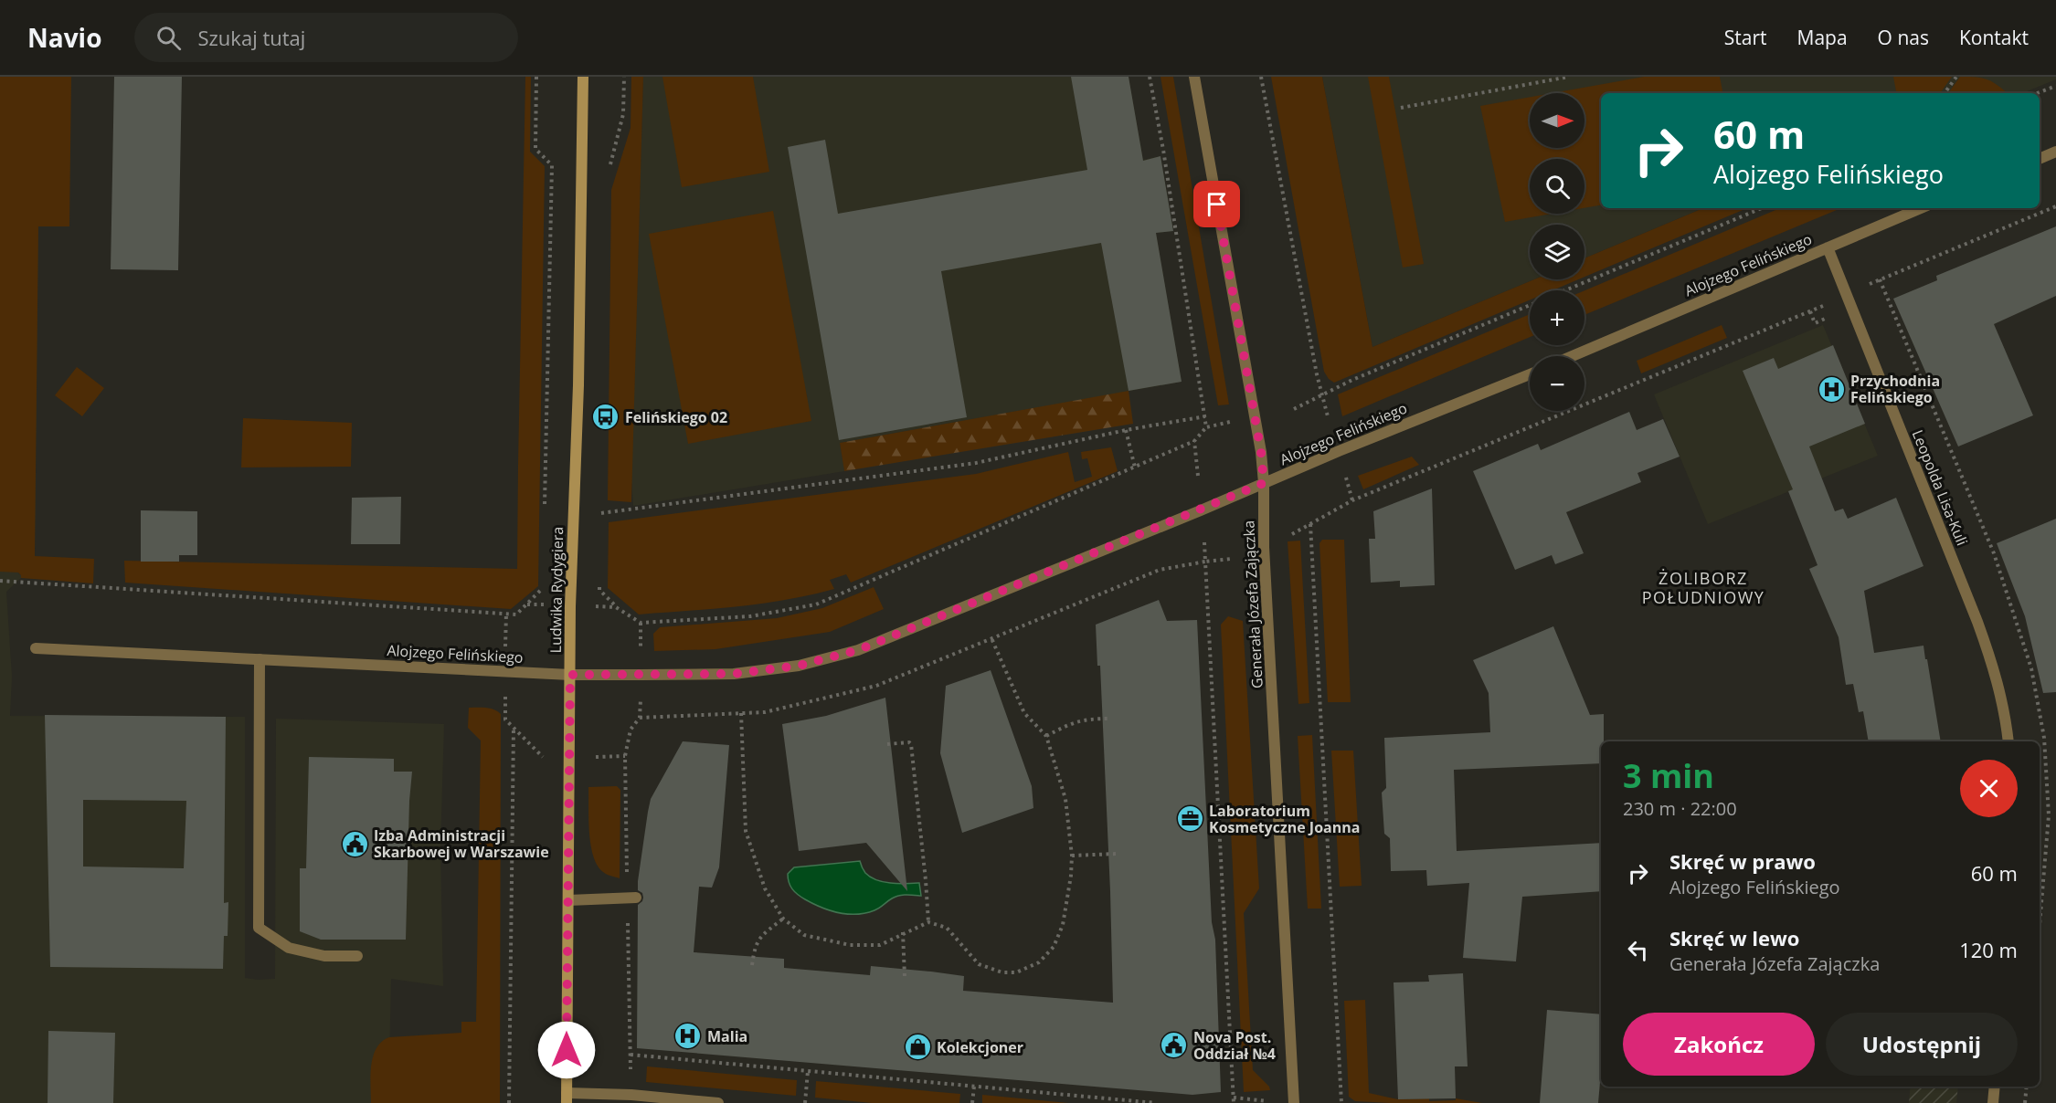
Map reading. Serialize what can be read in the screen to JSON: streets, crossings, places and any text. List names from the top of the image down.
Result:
{
  "streets": {
    "street": [
      "Alojzego Felińskiego",
      "Leopolda Lisa-Kuli",
      "Ludwika Rydygiera",
      "Generała Józefa Zajączka"
    ]
  },
  "crossings": [
    ["Alojzego Felińskiego", "Leopolda Lisa-Kuli"],
    ["Alojzego Felińskiego", "Ludwika Rydygiera"],
    ["Alojzego Felińskiego", "Generała Józefa Zajączka"]
  ],
  "districts": ["ŻOLIBORZ POŁUDNIOWY"],
  "places": {
    "hospital": ["Przychodnia Felińskiego", "Malia"],
    "bus stop": ["Felińskiego 02"],
    "office": ["Laboratorium Kosmetyczne Joanna"],
    "public building": ["Izba Administracji Skarbowej w Warszawie", "Nova Post. Oddział №4"],
    "shop": ["Kolekcjoner"]
  },
  "north": "right",
  "page": {
    "header": "Navio",
    "search": "Szukaj tutaj",
    "nav": [
      "Start",
      "Mapa",
      "O nas",
      "Kontakt"
    ],
    "map_buttons": ["+", "−"],
    "turn": ["60 m", "Alojzego Felińskiego"],
    "heading": ["3 min", "230 m · 22:00"],
    "list": [
      {
        "name": "Skręć w prawo",
        "note": "Alojzego Felińskiego",
        "value": "60 m"
      },
      {
        "name": "Skręć w lewo",
        "note": "Generała Józefa Zajączka",
        "value": "120 m"
      }
    ],
    "buttons": ["Zakończ", "Udostępnij"]
  }
}
